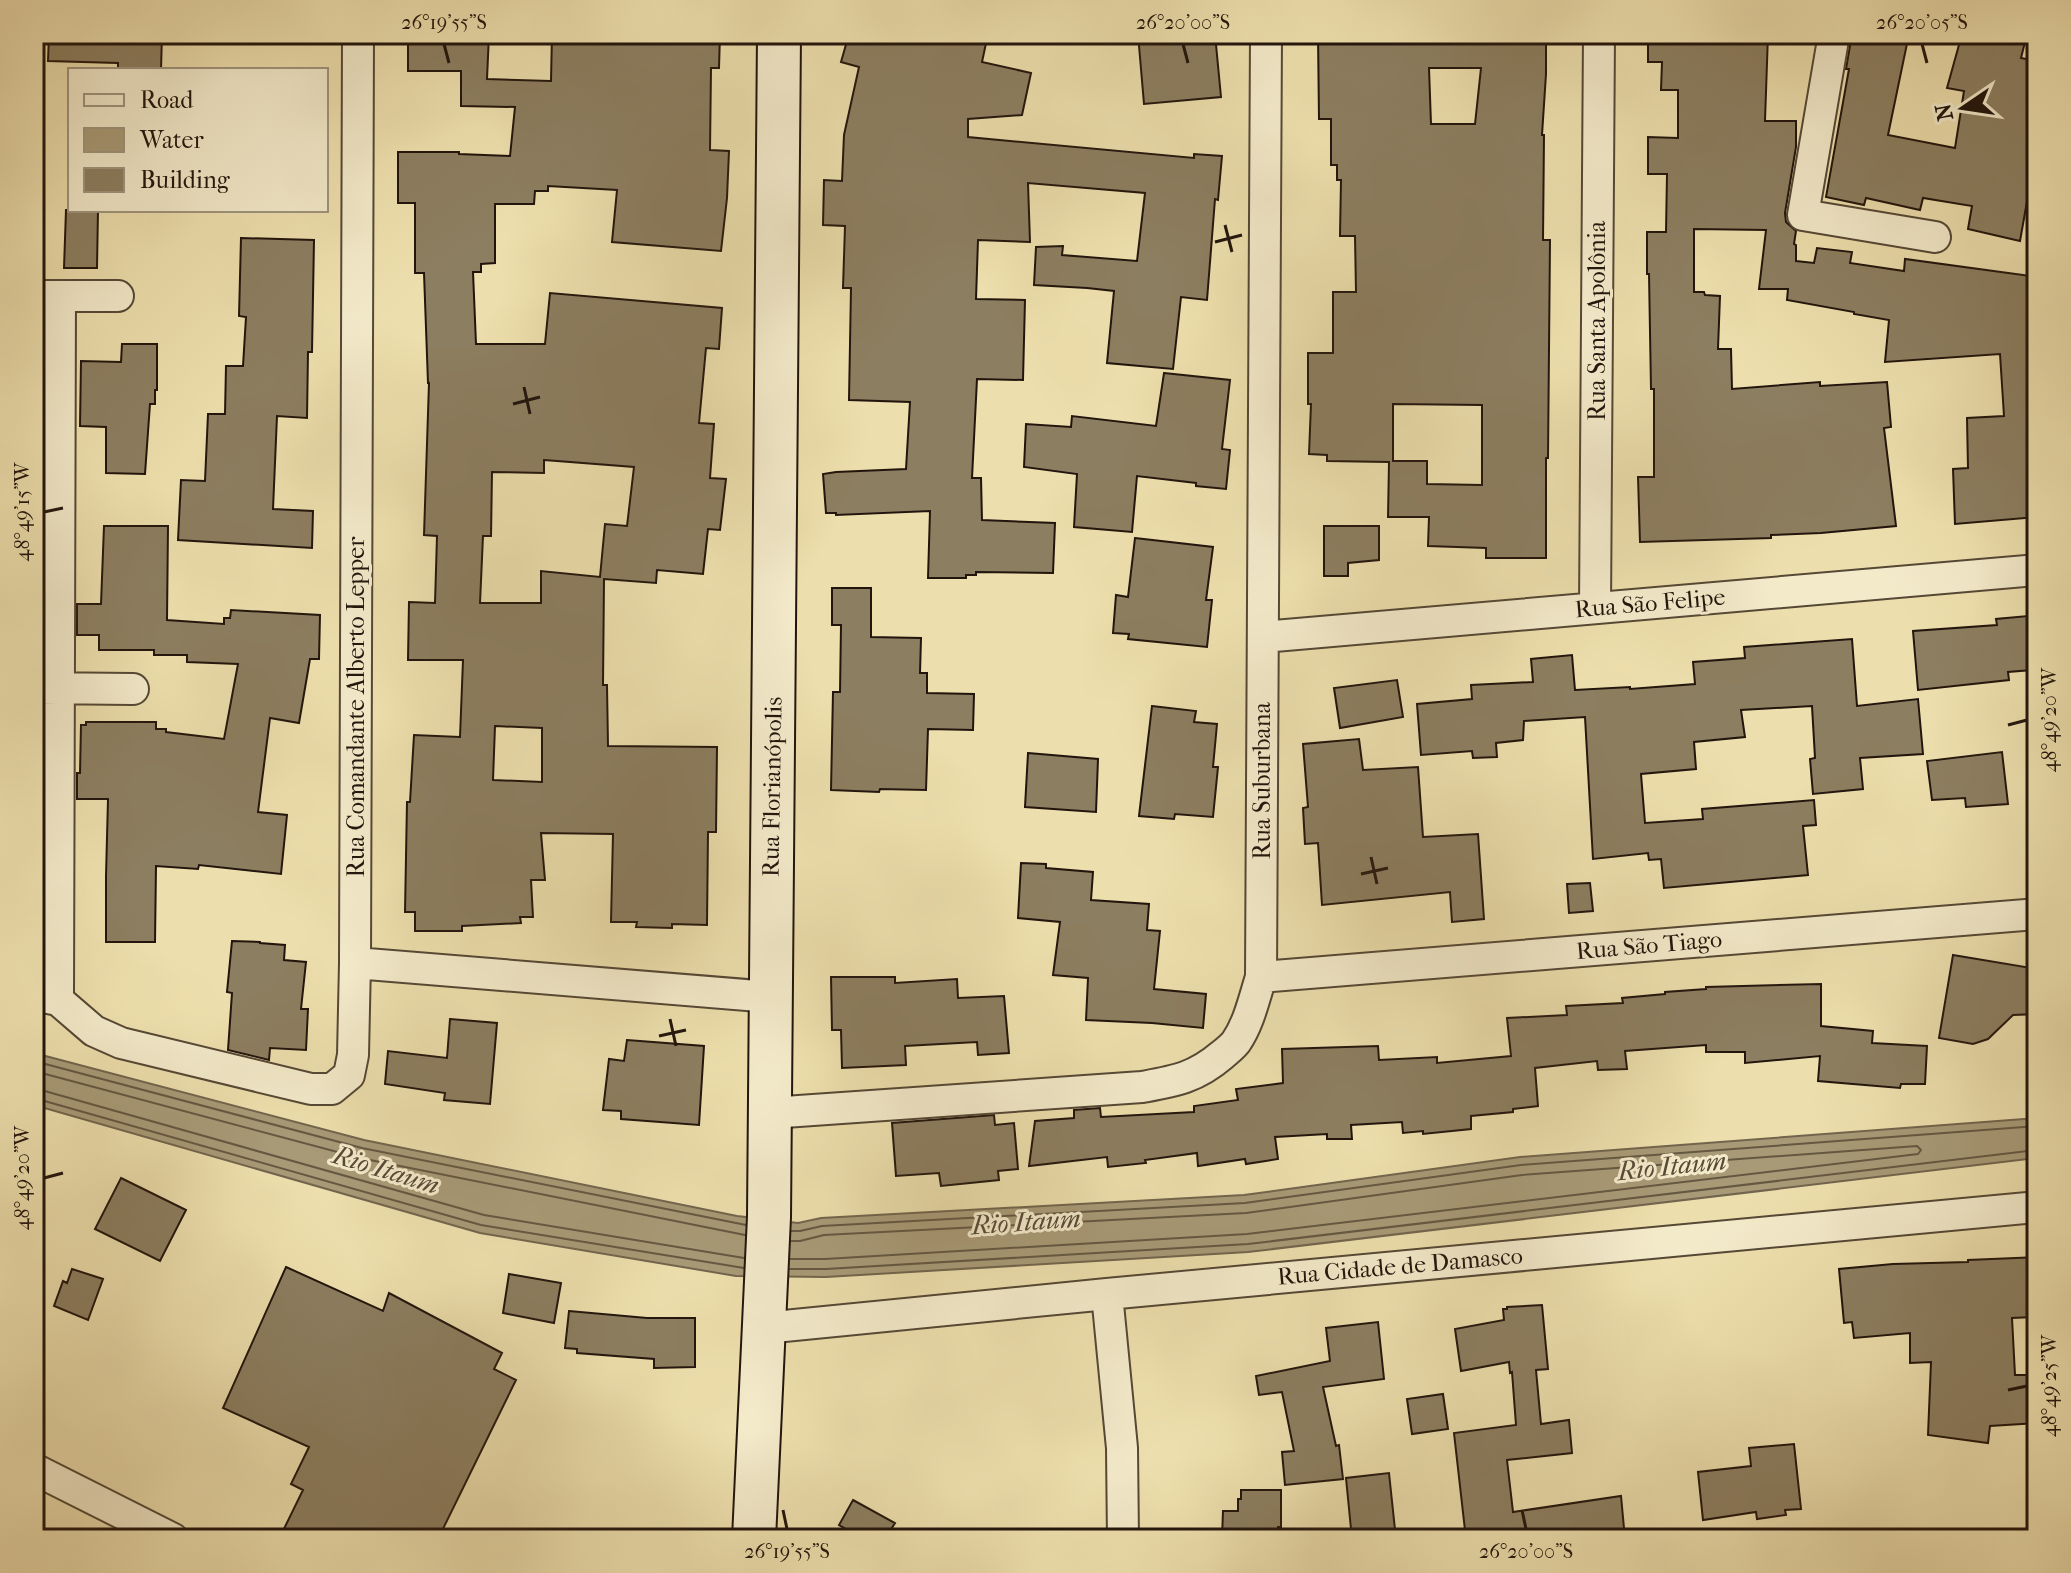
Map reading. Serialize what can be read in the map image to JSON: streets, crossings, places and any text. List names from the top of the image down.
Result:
{
  "streets": {
    "main road": ["Rua Florianópolis"],
    "street": [
      "Rua Santa Apolônia",
      "Rua São Felipe",
      "Rua Comandante Alberto Lepper",
      "Rua Suburbana",
      "Rua São Tiago",
      "Rua Cidade de Damasco"
    ]
  },
  "crossings": [
    ["Rua Santa Apolônia", "Rua São Felipe"],
    ["Rua São Felipe", "Rua Suburbana"],
    ["Rua Suburbana", "Rua Florianópolis"],
    ["Rua Suburbana", "Rua São Tiago"],
    ["Rua Florianópolis", "Rua Cidade de Damasco"]
  ],
  "water": ["Rio Itaum"],
  "legend": ["Road", "Water", "Building"],
  "north": "left",
  "coordinates": [
    "26°19'55\"S",
    "26°20'00\"S",
    "26°20'05\"S",
    "48°49'15\"W",
    "48°49'20\"W",
    "48°49'25\"W"
  ]
}
